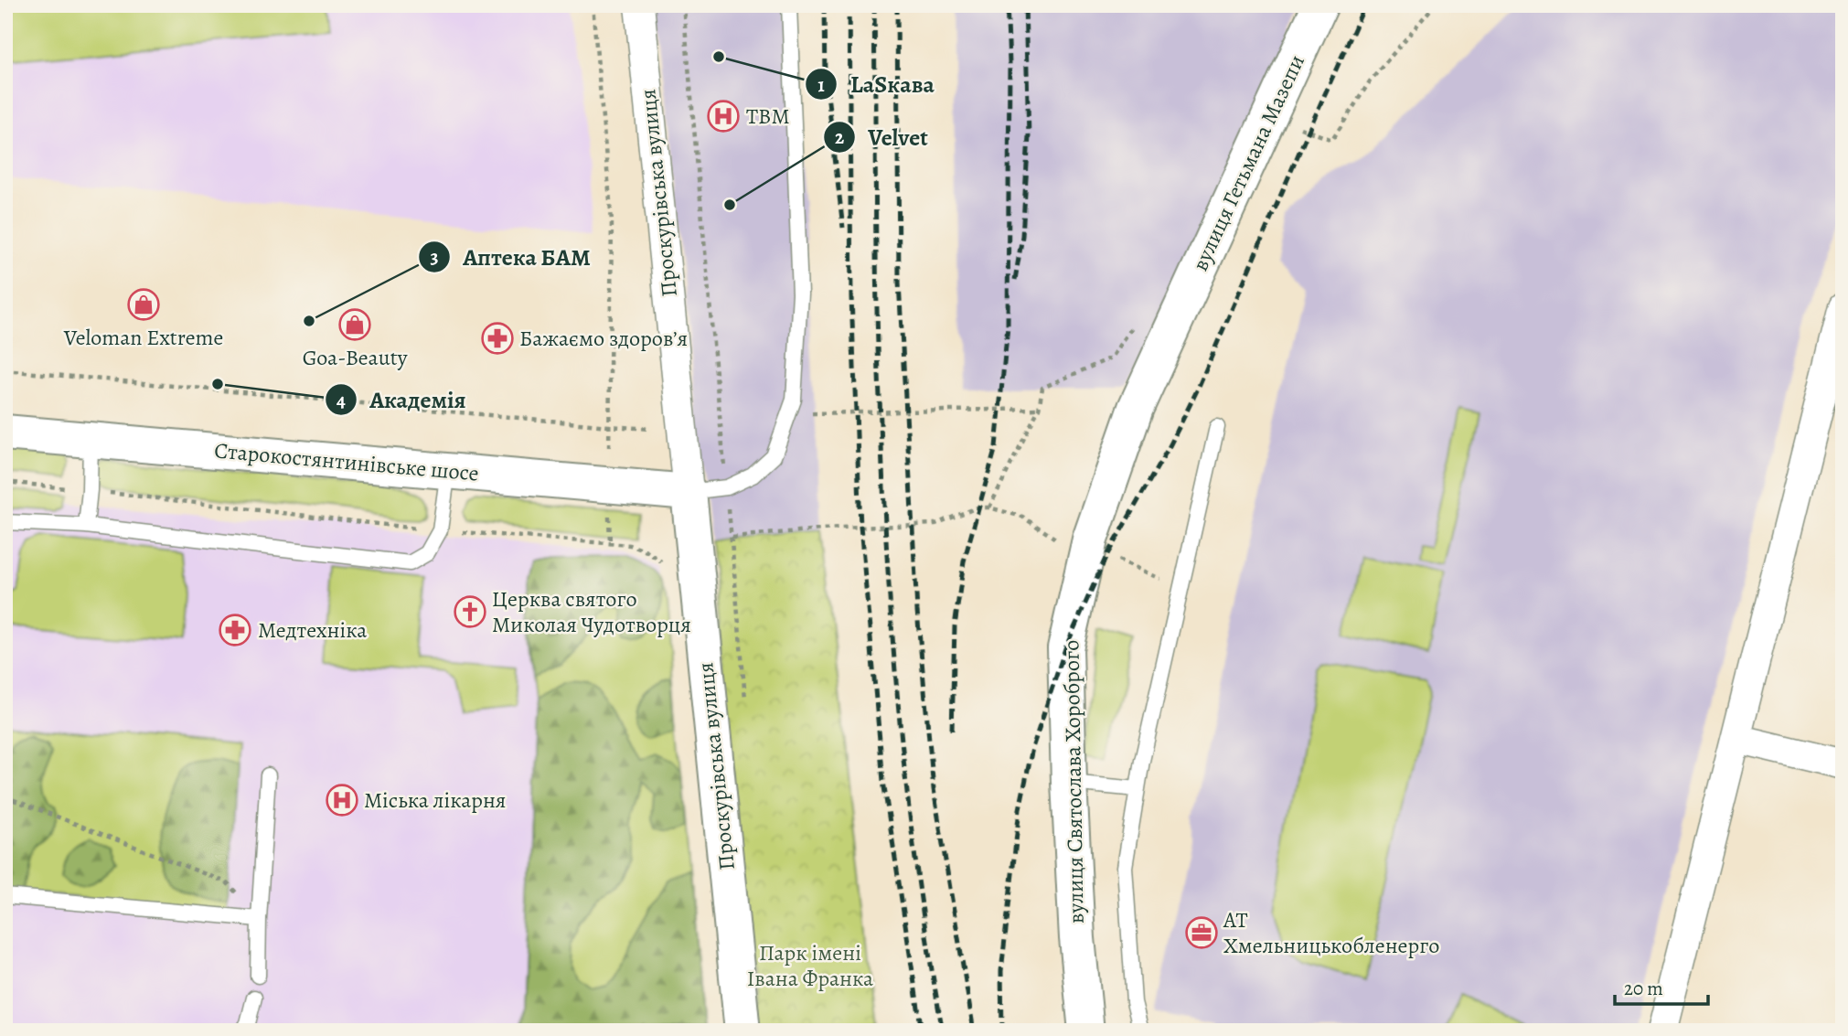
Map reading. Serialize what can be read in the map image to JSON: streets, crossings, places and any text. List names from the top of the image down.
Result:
{
  "streets": {
    "main road": [
      "вулиця Гетьмана Мазепи",
      "Проскурівська вулиця",
      "Старокостянтинівське шосе",
      "вулиця Святослава Хороброго"
    ]
  },
  "crossings": [
    ["вулиця Гетьмана Мазепи", "вулиця Святослава Хороброго"],
    ["Проскурівська вулиця", "Старокостянтинівське шосе"]
  ],
  "parks": ["Парк імені Івана Франка"],
  "places": {
    "other": [
      "LaSкaва",
      "Velvet",
      "Аптека БАМ",
      "Академія"
    ],
    "hospital": ["ТВМ", "Міська лікарня"],
    "shop": ["Veloman Extreme", "Goa-Beauty"],
    "pharmacy": ["Бажаємо здоровʼя", "Медтехніка"],
    "church": ["Церква святого Миколая Чудотворця"],
    "office": ["АТ Хмельницькобленерго"]
  },
  "scale_bar": "20 m"
}
